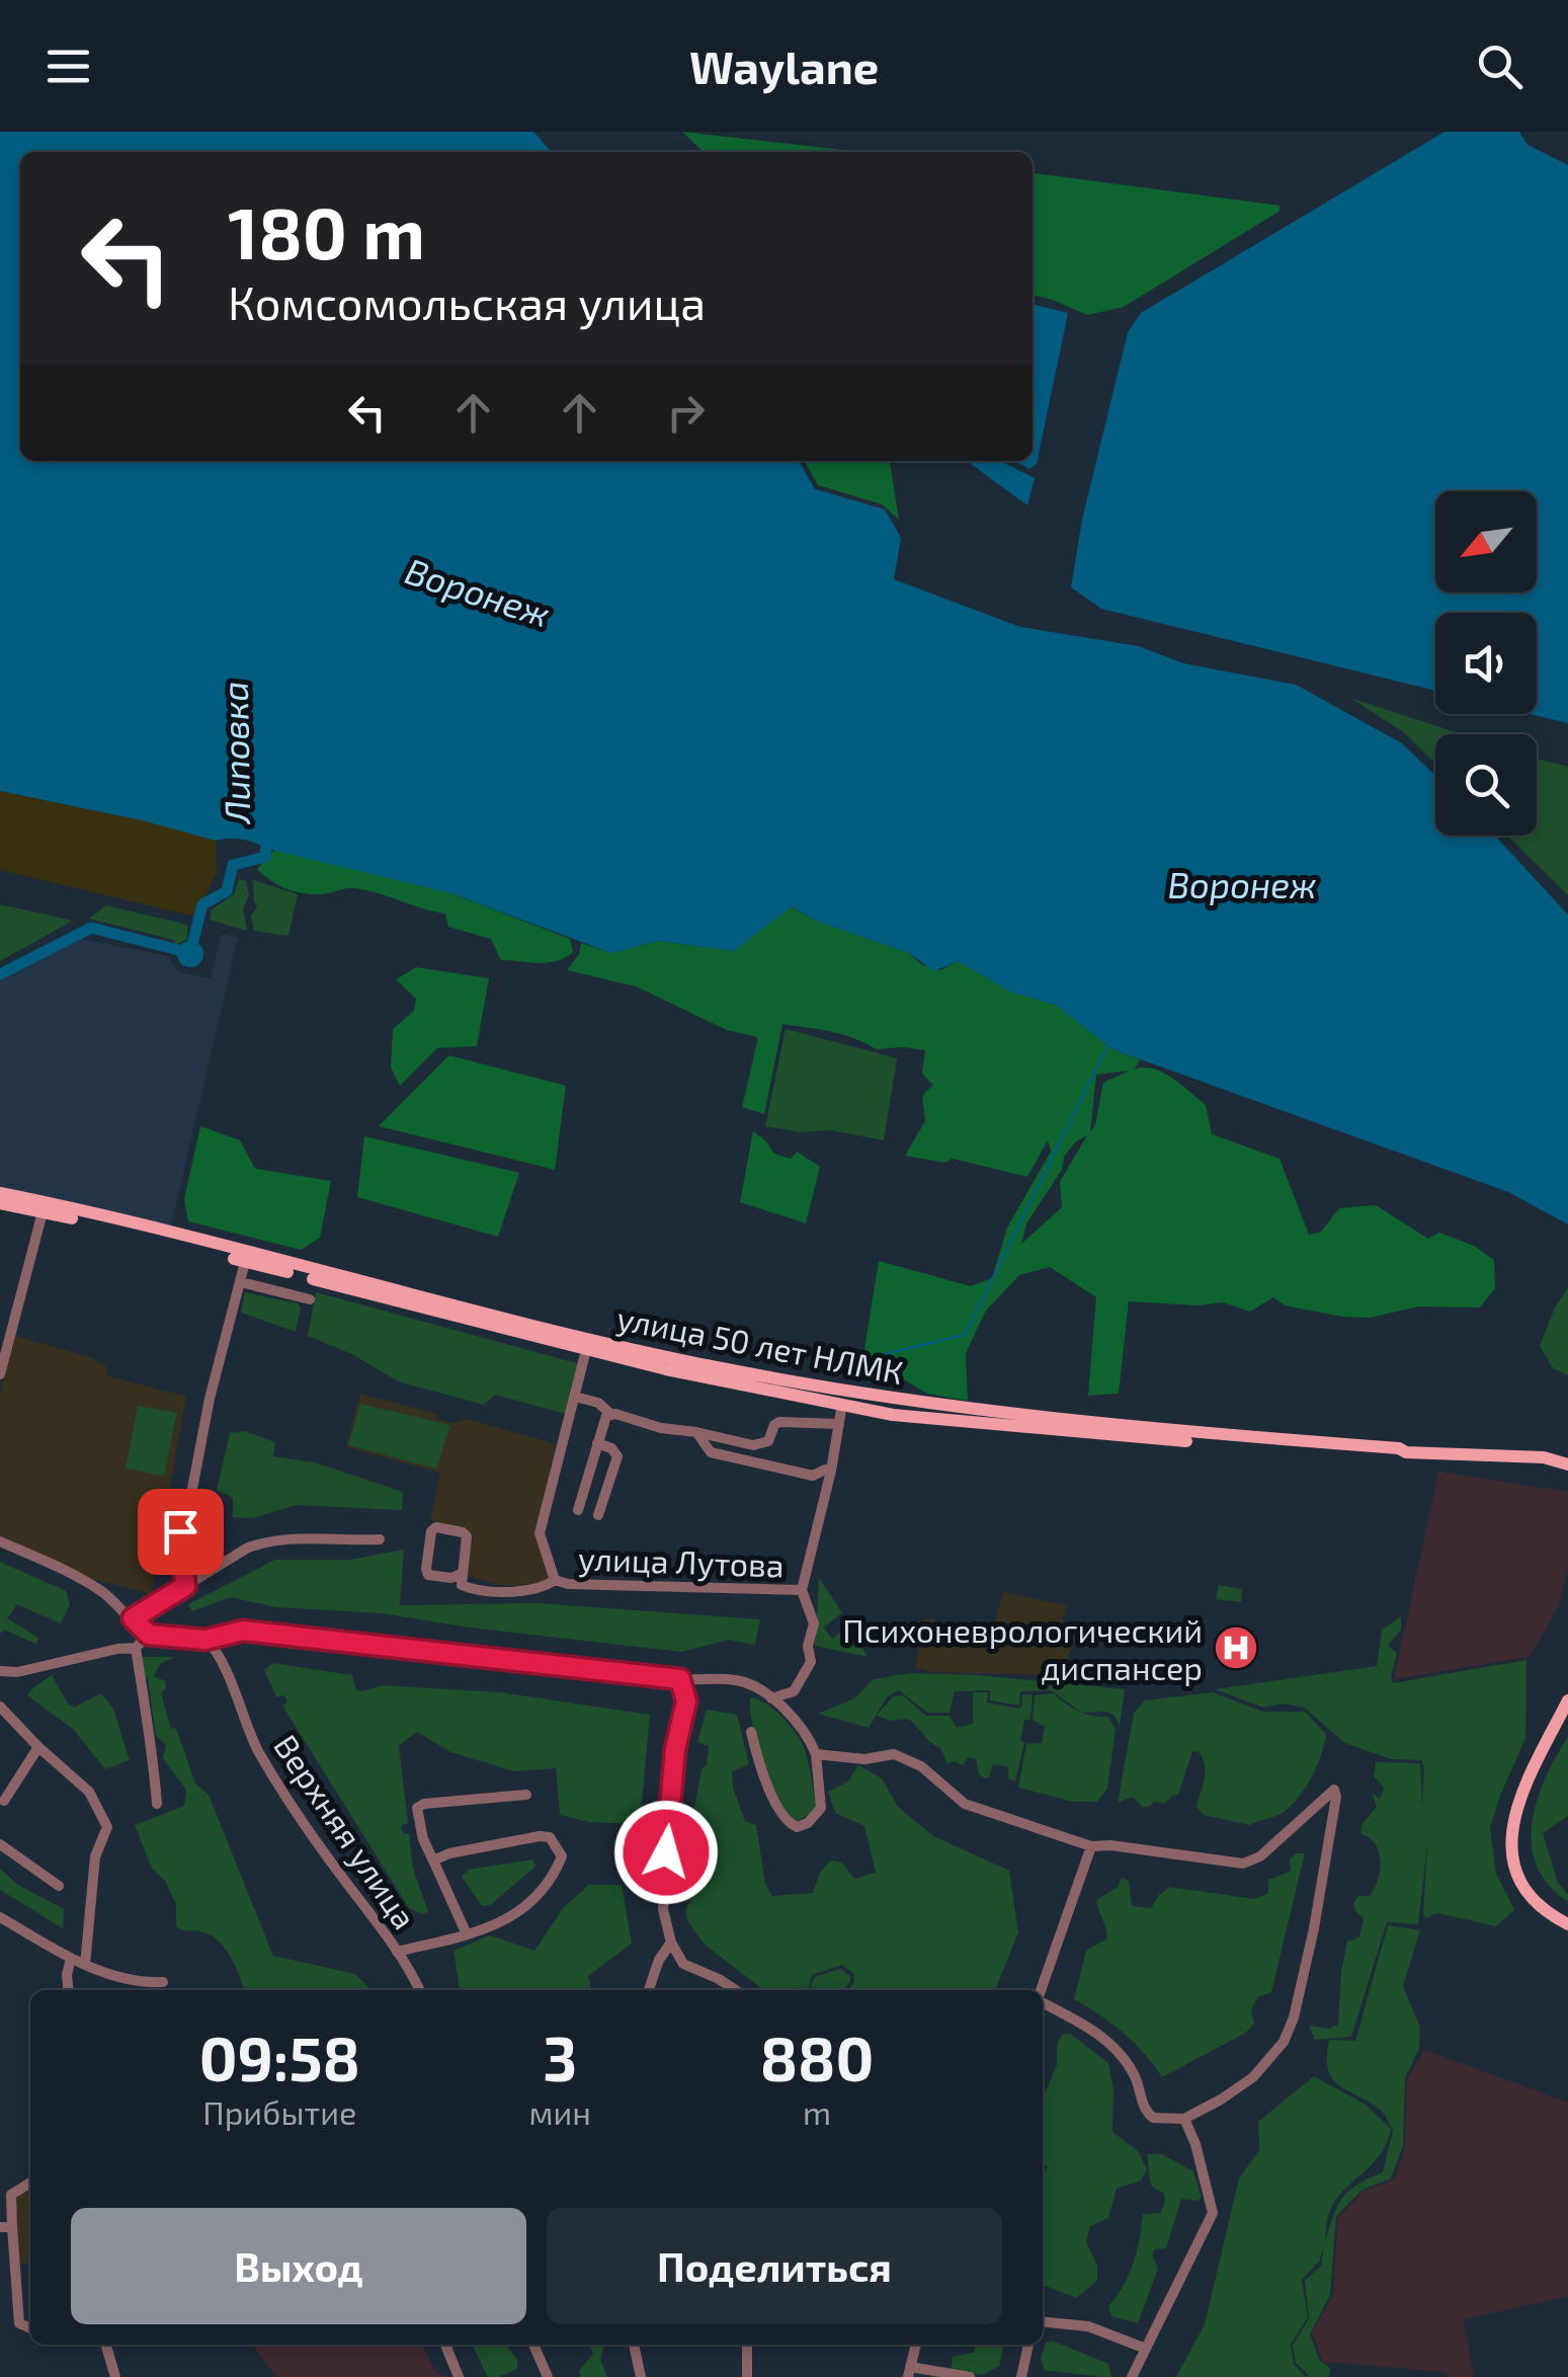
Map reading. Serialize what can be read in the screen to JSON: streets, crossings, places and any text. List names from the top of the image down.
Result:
{
  "streets": {
    "main road": ["улица 50 лет НЛМК"],
    "street": ["улица Лутова", "Верхняя улица"]
  },
  "crossings": [
    ["улица 50 лет НЛМК", "улица Лутова"]
  ],
  "water": ["Воронеж", "Липовка"],
  "places": {
    "hospital": ["Психоневрологический диспансер"]
  },
  "north": "bottom left",
  "page": {
    "header": "Waylane",
    "turn": ["180 m", "Комсомольская улица"],
    "eta": [
      "09:58",
      "Прибытие",
      "3",
      "мин",
      "880",
      "m"
    ],
    "buttons": ["Выход", "Поделиться"]
  }
}
